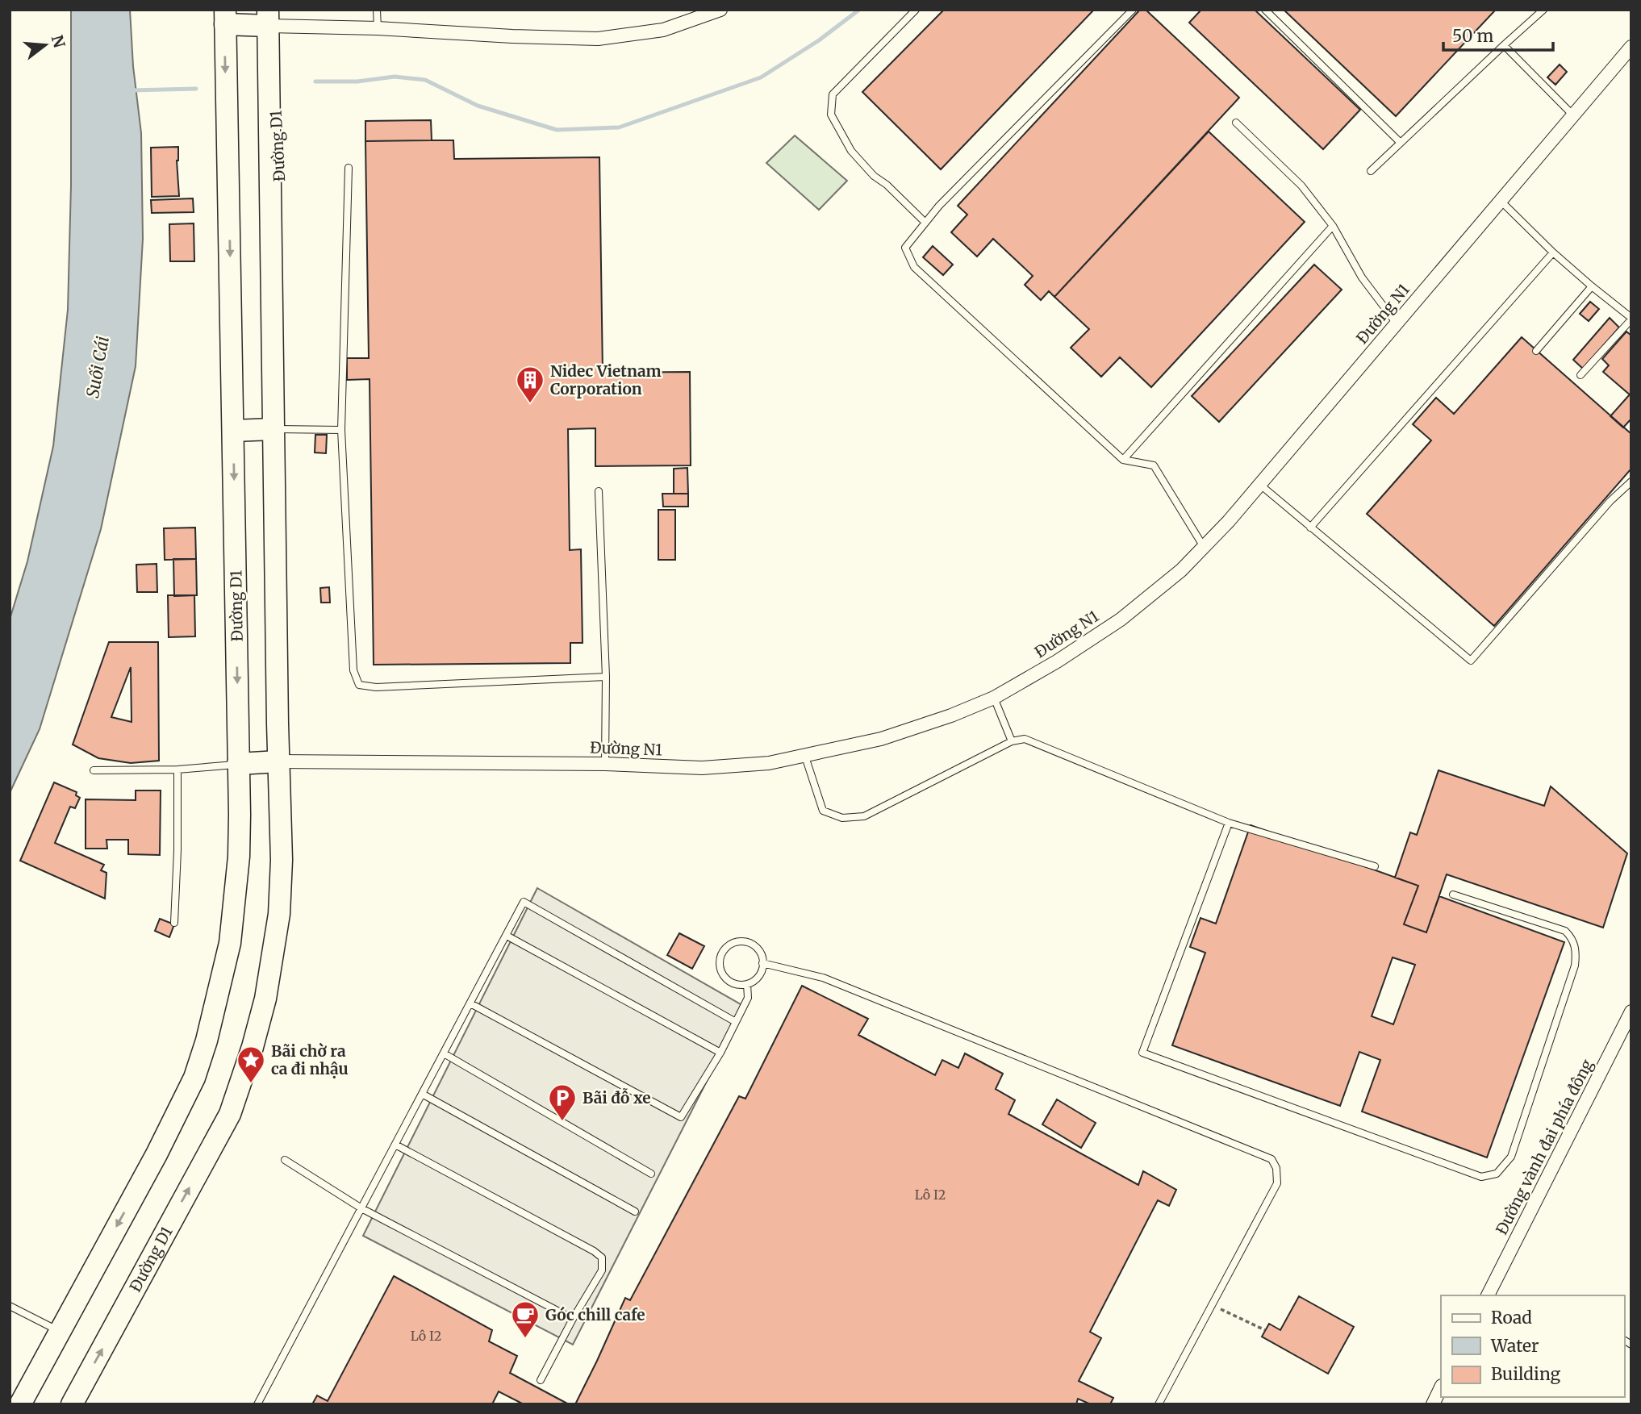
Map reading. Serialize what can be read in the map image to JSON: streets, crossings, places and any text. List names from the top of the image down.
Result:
{
  "streets": {
    "main road": ["Đường D1"],
    "street": ["Đường N1", "Đường vành đai phía đông"]
  },
  "crossings": [
    ["Đường D1", "Đường N1"]
  ],
  "water": ["Suối Cái"],
  "places": {
    "building": ["Nidec Vietnam Corporation"],
    "place": ["Bãi chờ ra ca đi nhậu"],
    "parking": ["Bãi đỗ xe"],
    "cafe": ["Góc chill cafe"]
  },
  "house_numbers": ["Lô I2", "Lô I2"],
  "legend": ["Road", "Water", "Building"],
  "scale_bar": "50 m",
  "north": "right"
}
